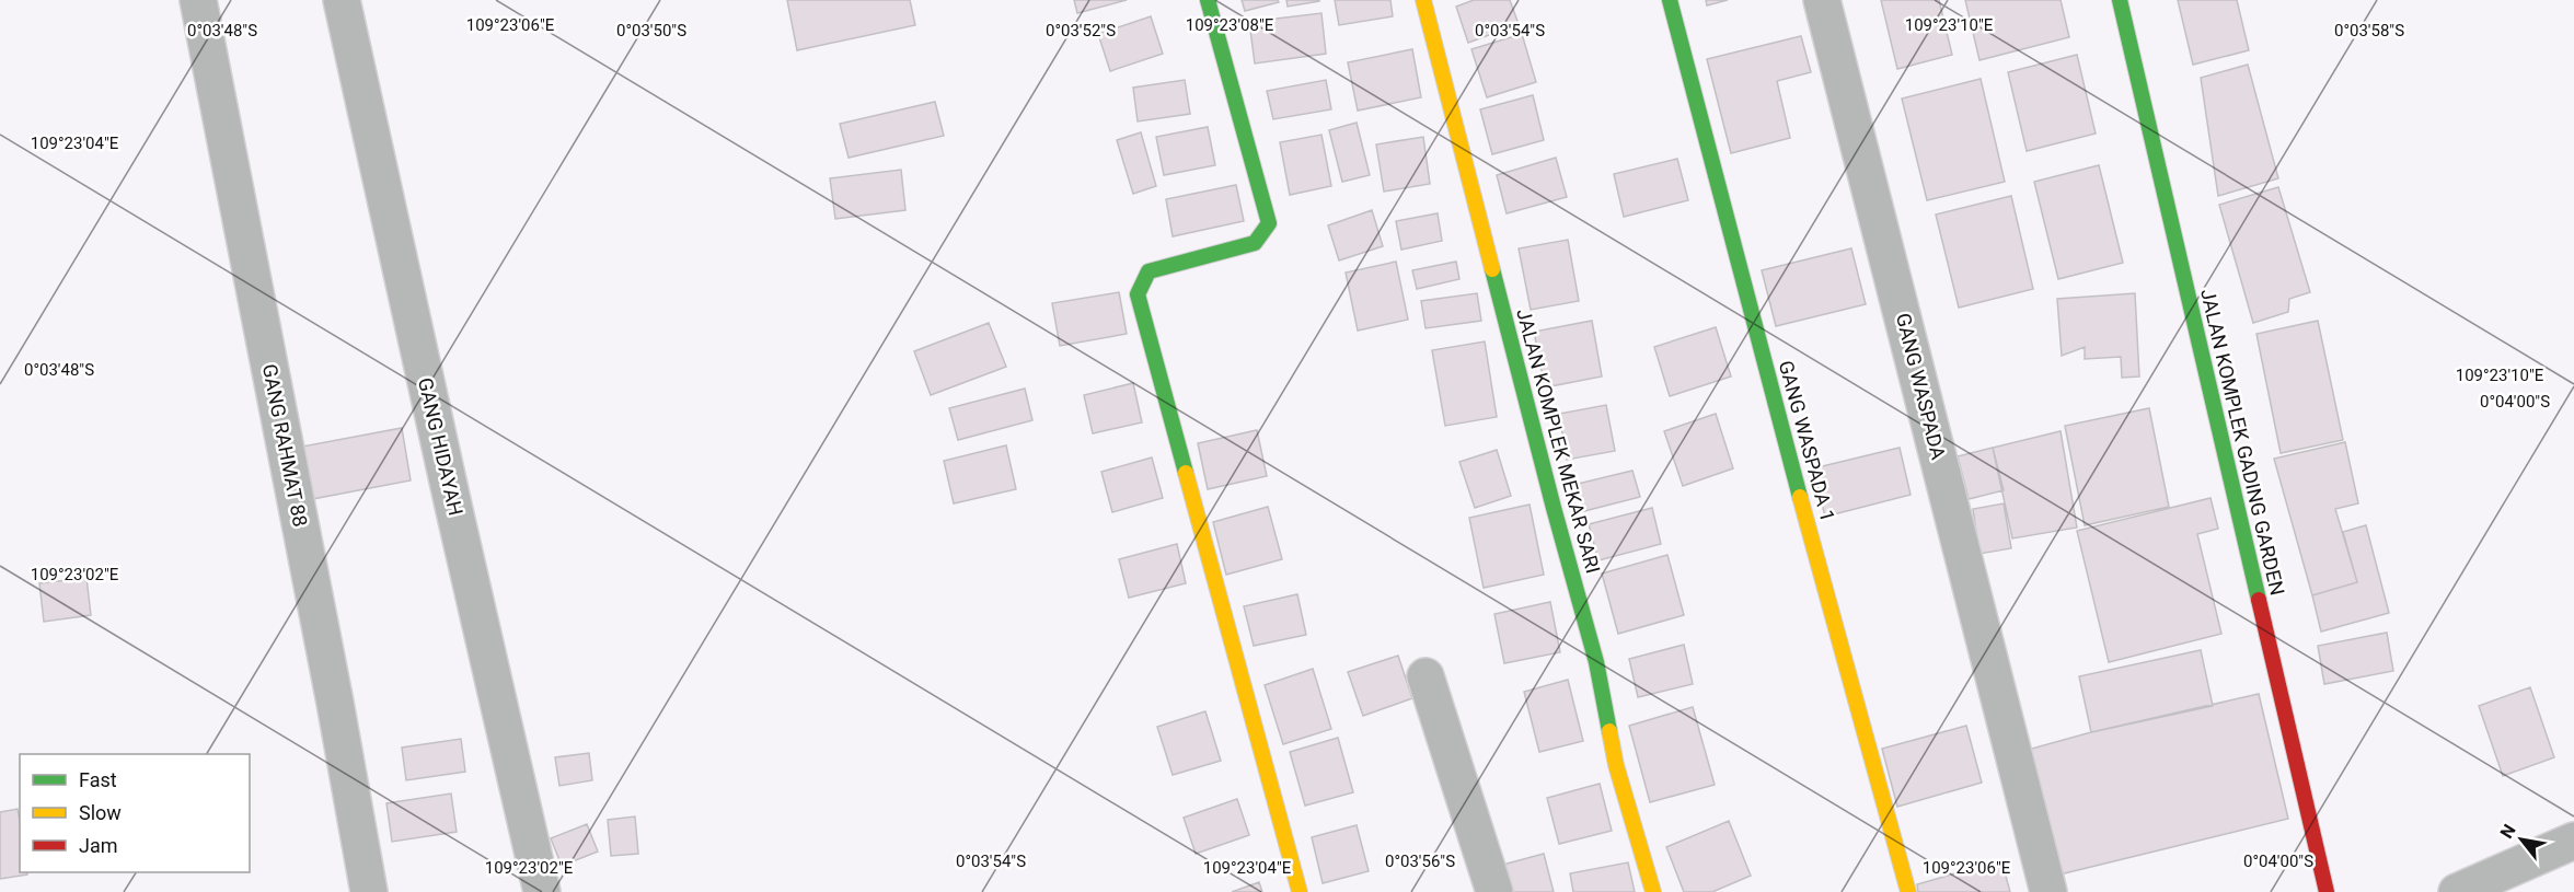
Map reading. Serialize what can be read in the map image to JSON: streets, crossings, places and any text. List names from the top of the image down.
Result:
{
  "streets": {
    "street": [
      "GANG WASPADA",
      "JALAN KOMPLEK MEKAR SARI",
      "GANG WASPADA 1",
      "JALAN KOMPLEK GADING GARDEN",
      "GANG RAHMAT 88",
      "GANG HIDAYAH"
    ]
  },
  "legend": ["Fast", "Slow", "Jam"],
  "north": "top left",
  "coordinates": [
    "109°23'06\"E",
    "109°23'08\"E",
    "109°23'10\"E",
    "0°03'48\"S",
    "0°03'50\"S",
    "0°03'52\"S",
    "0°03'54\"S",
    "0°03'58\"S",
    "109°23'04\"E",
    "0°04'00\"S",
    "109°23'02\"E",
    "0°03'56\"S"
  ]
}
